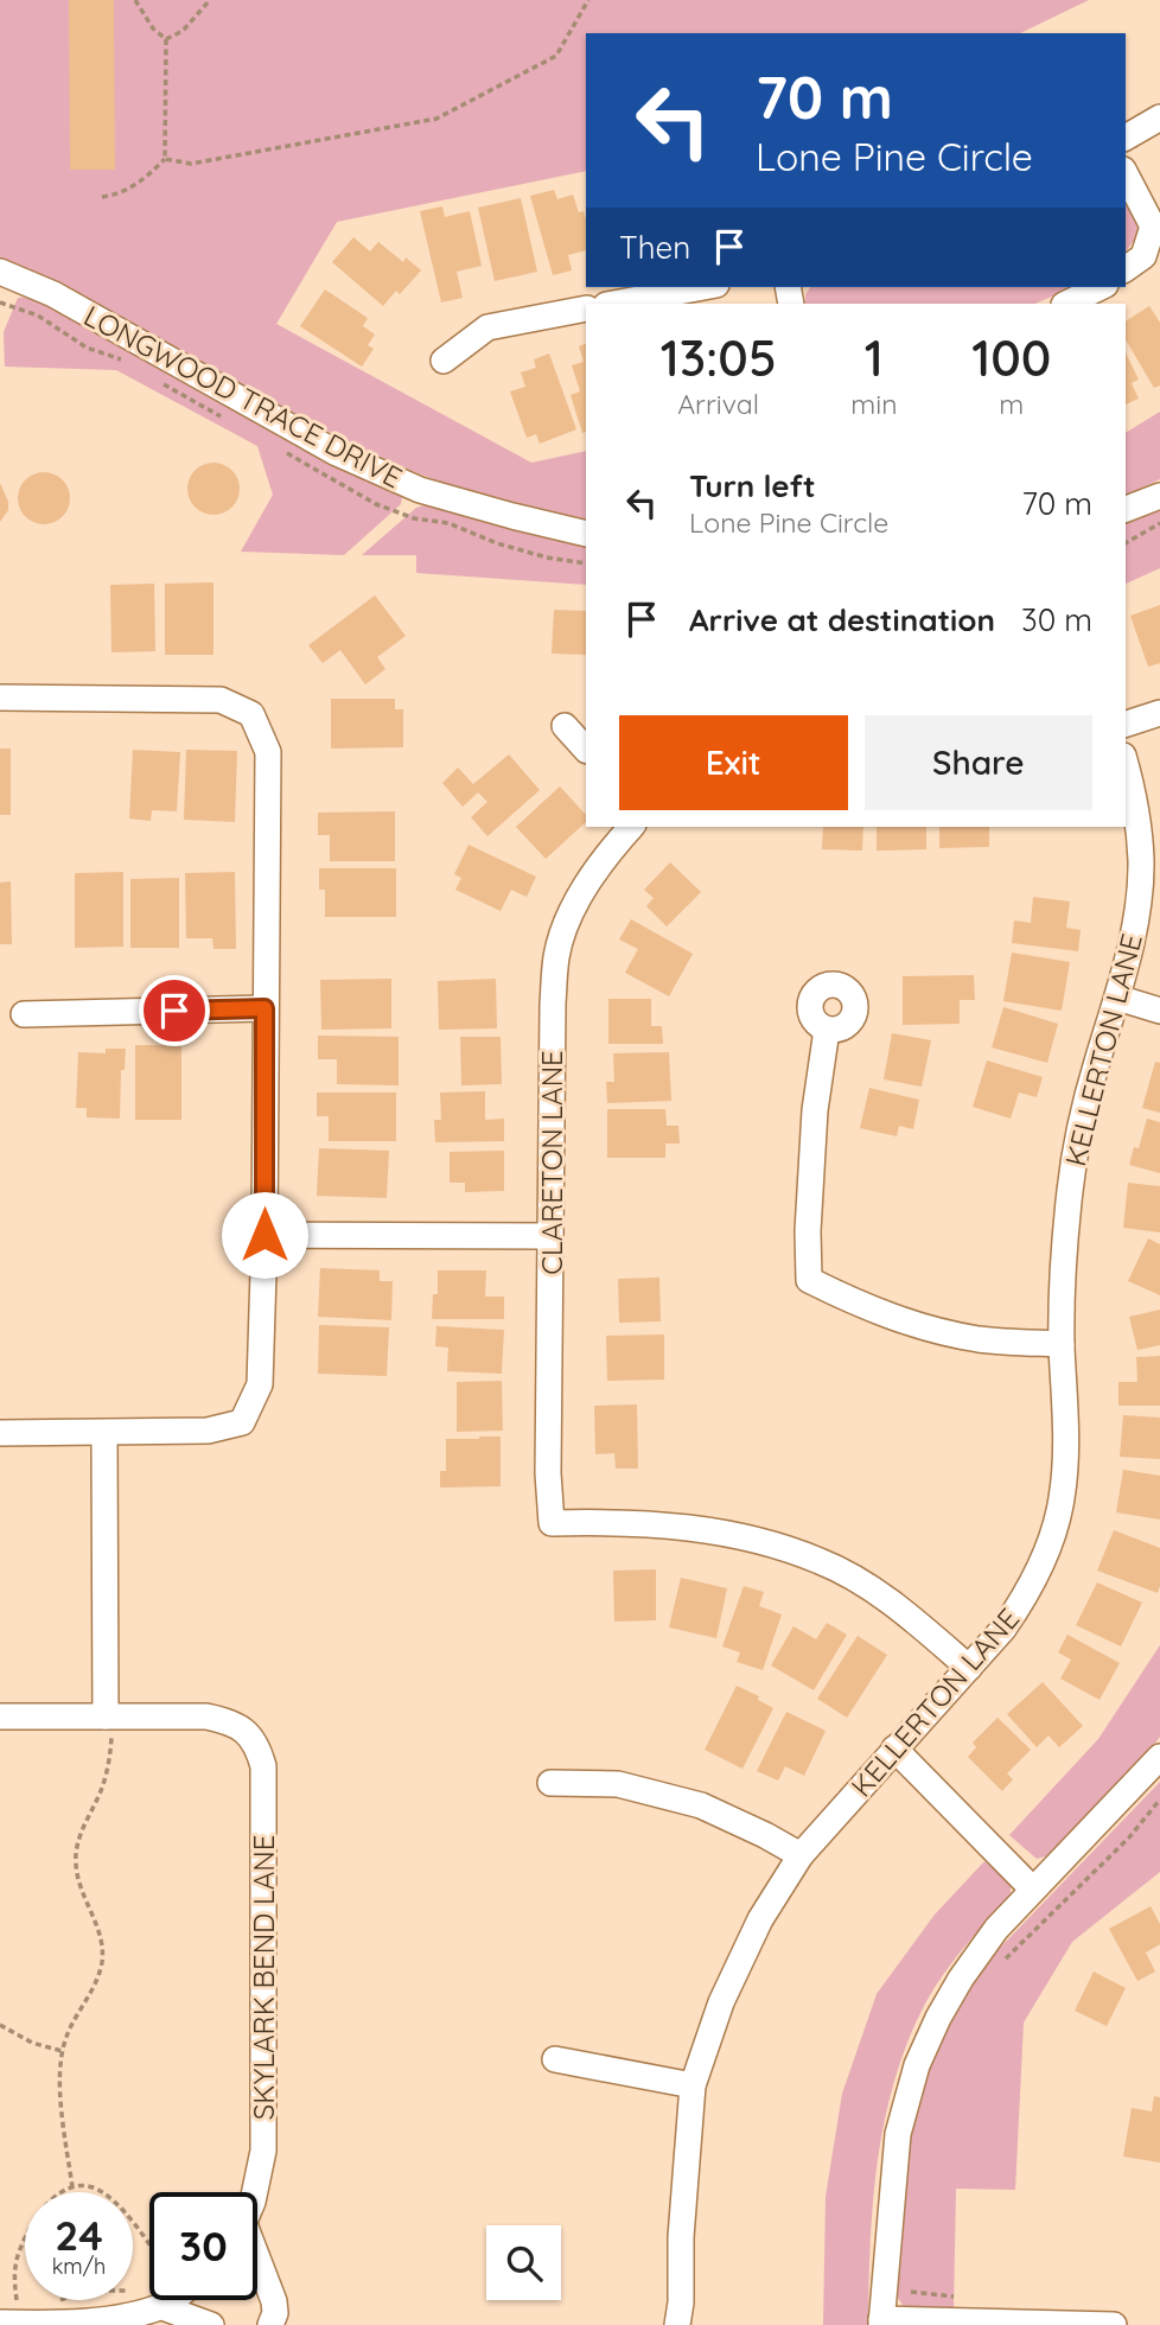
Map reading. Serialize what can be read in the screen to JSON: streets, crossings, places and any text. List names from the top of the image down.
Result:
{
  "streets": {
    "street": [
      "LONGWOOD TRACE DRIVE",
      "KELLERTON LANE",
      "CLARETON LANE",
      "SKYLARK BEND LANE"
    ]
  },
  "crossings": [
    ["KELLERTON LANE", "CLARETON LANE"]
  ],
  "page": {
    "turn": ["70 m", "Lone Pine Circle"],
    "then": "Then",
    "eta": [
      "13:05",
      "Arrival",
      "1",
      "min",
      "100",
      "m"
    ],
    "list": [
      {
        "name": "Turn left",
        "note": "Lone Pine Circle",
        "value": "70 m"
      },
      {
        "name": "Arrive at destination",
        "value": "30 m"
      }
    ],
    "buttons": ["Exit", "Share"],
    "speed": "24 km/h",
    "limit": "30"
  }
}
